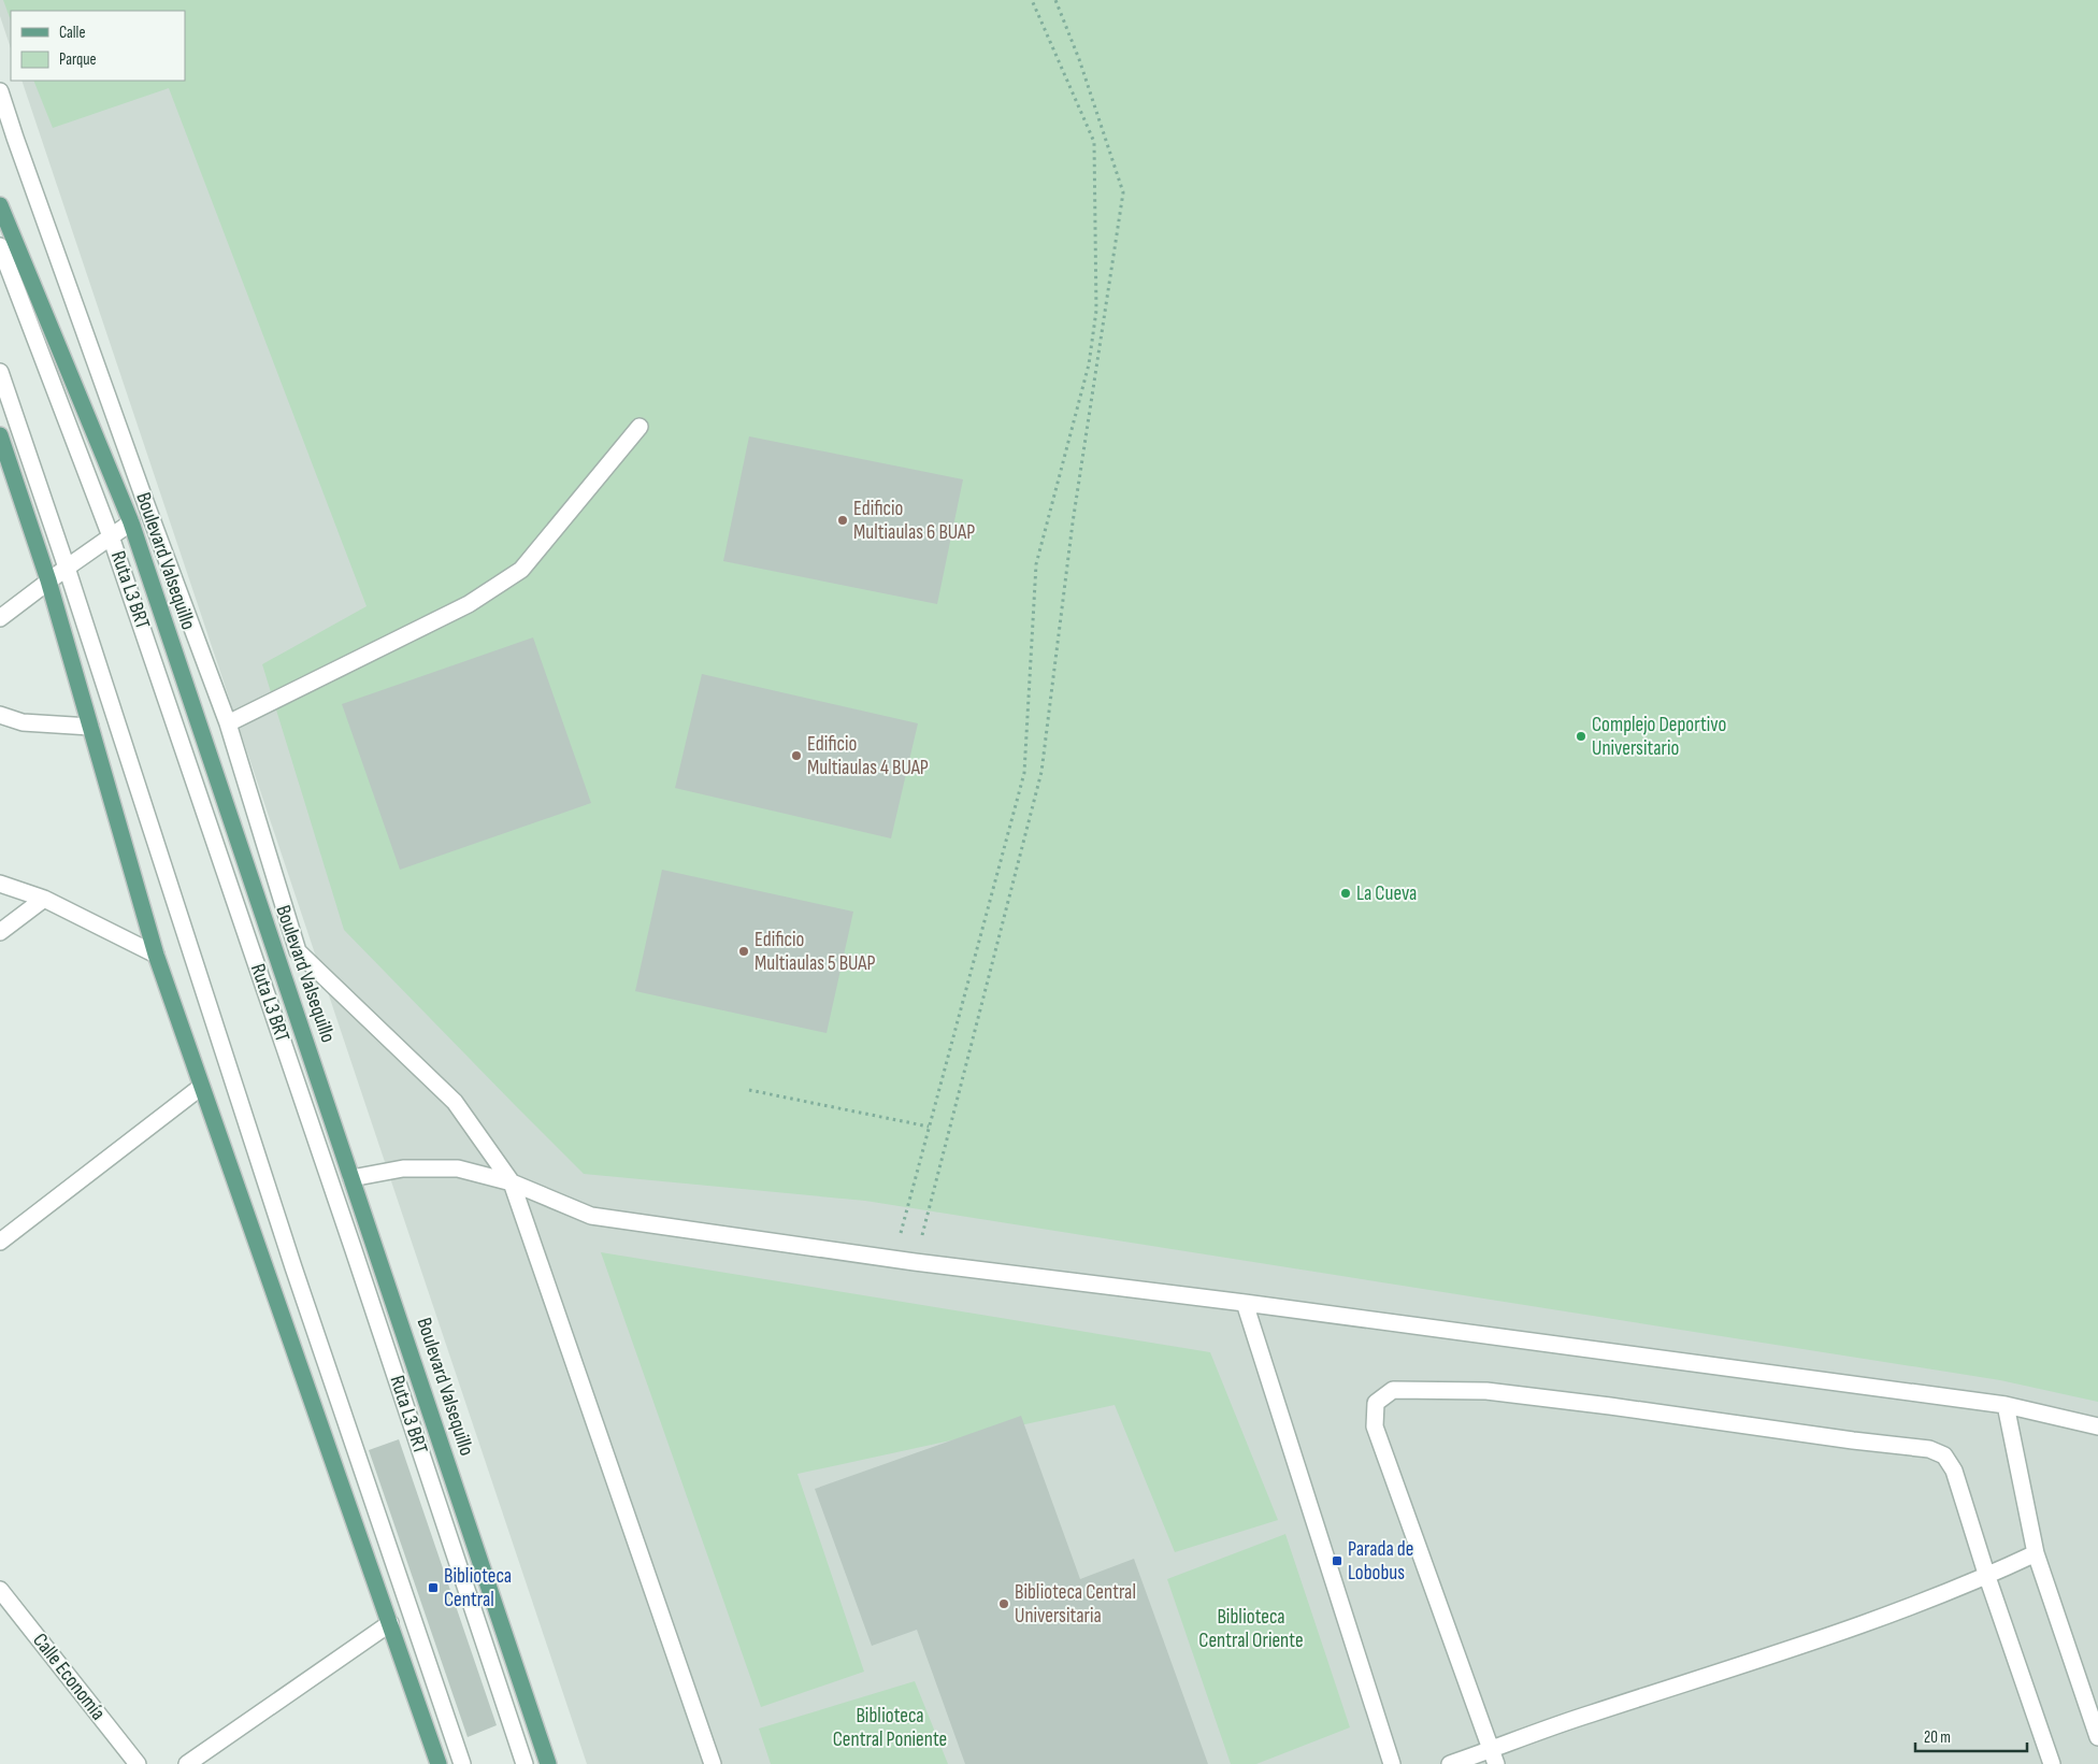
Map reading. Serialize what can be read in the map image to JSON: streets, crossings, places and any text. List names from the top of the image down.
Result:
{
  "streets": {
    "main road": ["Boulevard Valsequillo"],
    "street": ["Ruta L3 BRT", "Calle Economía"]
  },
  "parks": ["Biblioteca Central Oriente", "Biblioteca Central Poniente"],
  "places": {
    "other": [
      "Edificio Multiaulas 6 BUAP",
      "Complejo Deportivo Universitario",
      "Edificio Multiaulas 4 BUAP",
      "La Cueva",
      "Edificio Multiaulas 5 BUAP",
      "Biblioteca Central Universitaria"
    ],
    "transit": ["Parada de Lobobus", "Biblioteca Central"]
  },
  "legend": ["Calle", "Parque"],
  "scale_bar": "20 m"
}
